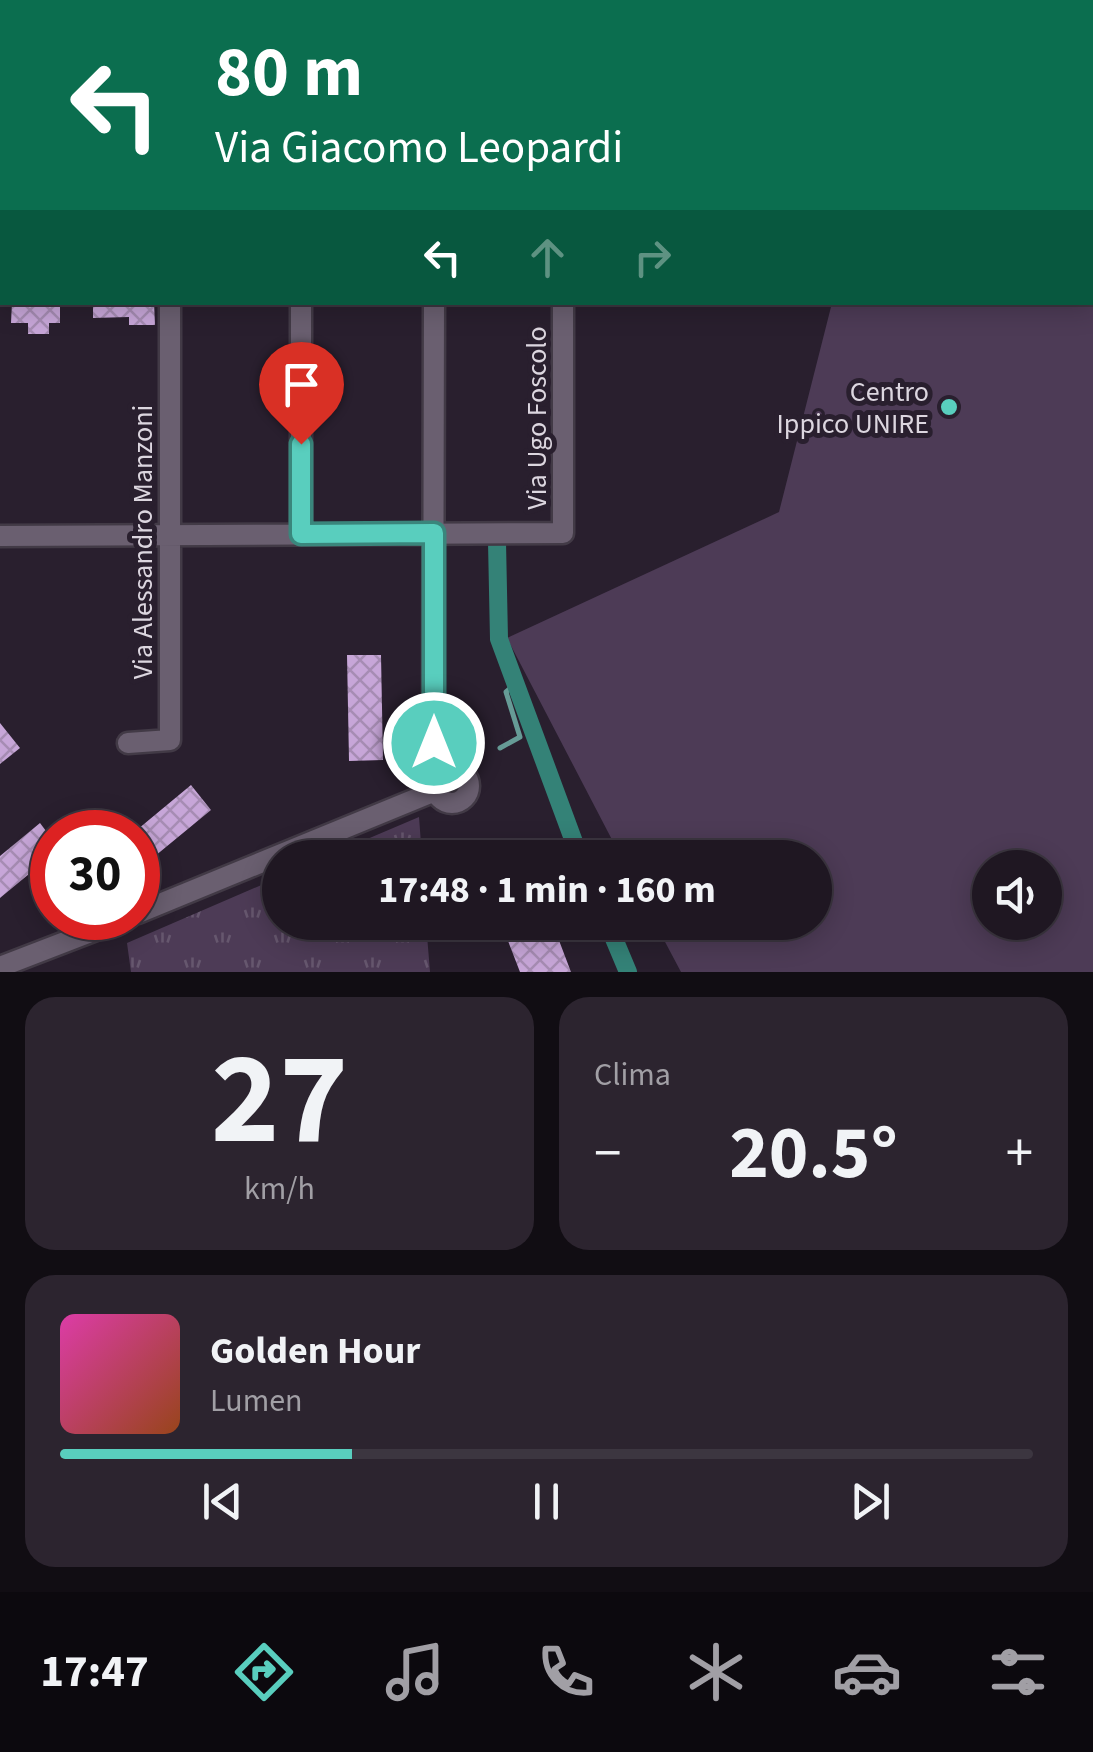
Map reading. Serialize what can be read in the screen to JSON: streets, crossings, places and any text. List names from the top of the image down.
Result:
{
  "streets": {
    "street": ["Via Ugo Foscolo", "Via Alessandro Manzoni"]
  },
  "places": ["Centro Ippico UNIRE"],
  "page": {
    "turn": ["80 m", "Via Giacomo Leopardi"],
    "limit": "30",
    "trip": "17:48 · 1 min · 160 m",
    "tile": [
      ["27", "km/h"],
      "Clima"
    ],
    "heat": ["−", "20.5°", "+"],
    "song": ["Golden Hour", "Lumen"],
    "tabs": "17:47"
  }
}
